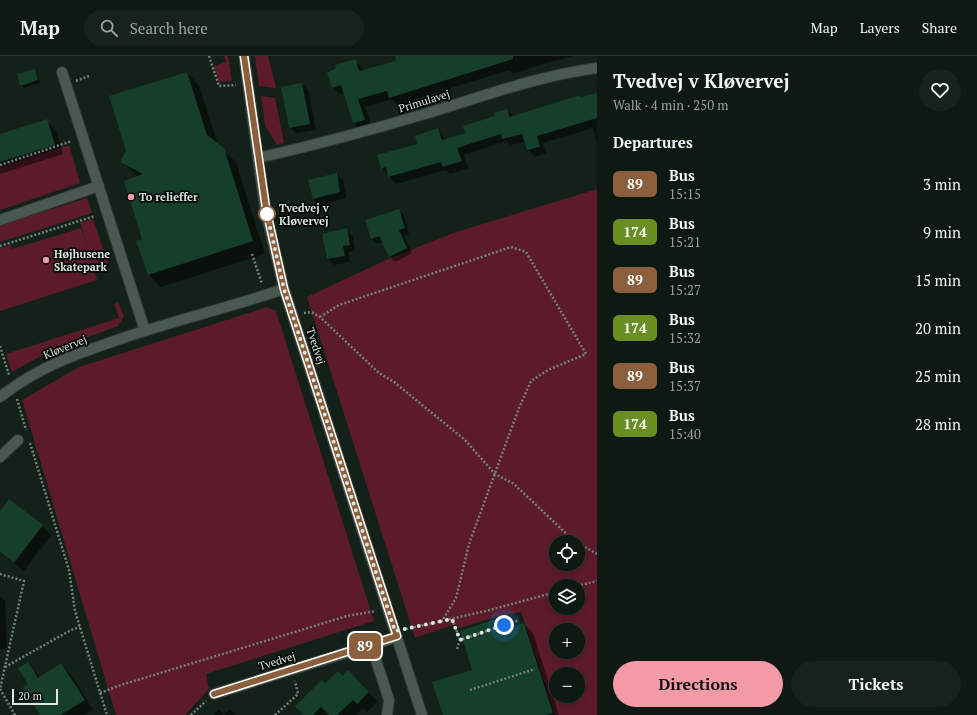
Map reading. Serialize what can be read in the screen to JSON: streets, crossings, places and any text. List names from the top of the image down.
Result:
{
  "streets": {
    "street": ["Primulavej", "Tvedvej", "Kløvervej"]
  },
  "crossings": [
    ["Primulavej", "Tvedvej"],
    ["Tvedvej", "Kløvervej"]
  ],
  "places": ["To relieffer", "Tvedvej v Kløvervej", "Højhusene Skatepark"],
  "lines": ["bus line 89"],
  "scale_bar": "20 m",
  "page": {
    "header": "Map",
    "search": "Search here",
    "nav": ["Map", "Layers", "Share"],
    "on_map": "89",
    "heading": [
      ["Tvedvej v Kløvervej", "Walk · 4 min · 250 m"],
      "Departures"
    ],
    "list": [
      {
        "mark": "89",
        "name": "Bus",
        "note": "15:15",
        "value": "3 min"
      },
      {
        "mark": "174",
        "name": "Bus",
        "note": "15:21",
        "value": "9 min"
      },
      {
        "mark": "89",
        "name": "Bus",
        "note": "15:27",
        "value": "15 min"
      },
      {
        "mark": "174",
        "name": "Bus",
        "note": "15:32",
        "value": "20 min"
      },
      {
        "mark": "89",
        "name": "Bus",
        "note": "15:37",
        "value": "25 min"
      },
      {
        "mark": "174",
        "name": "Bus",
        "note": "15:40",
        "value": "28 min"
      }
    ],
    "map_buttons": ["+", "−"],
    "buttons": ["Directions", "Tickets"],
    "scale": "20 m"
  }
}
